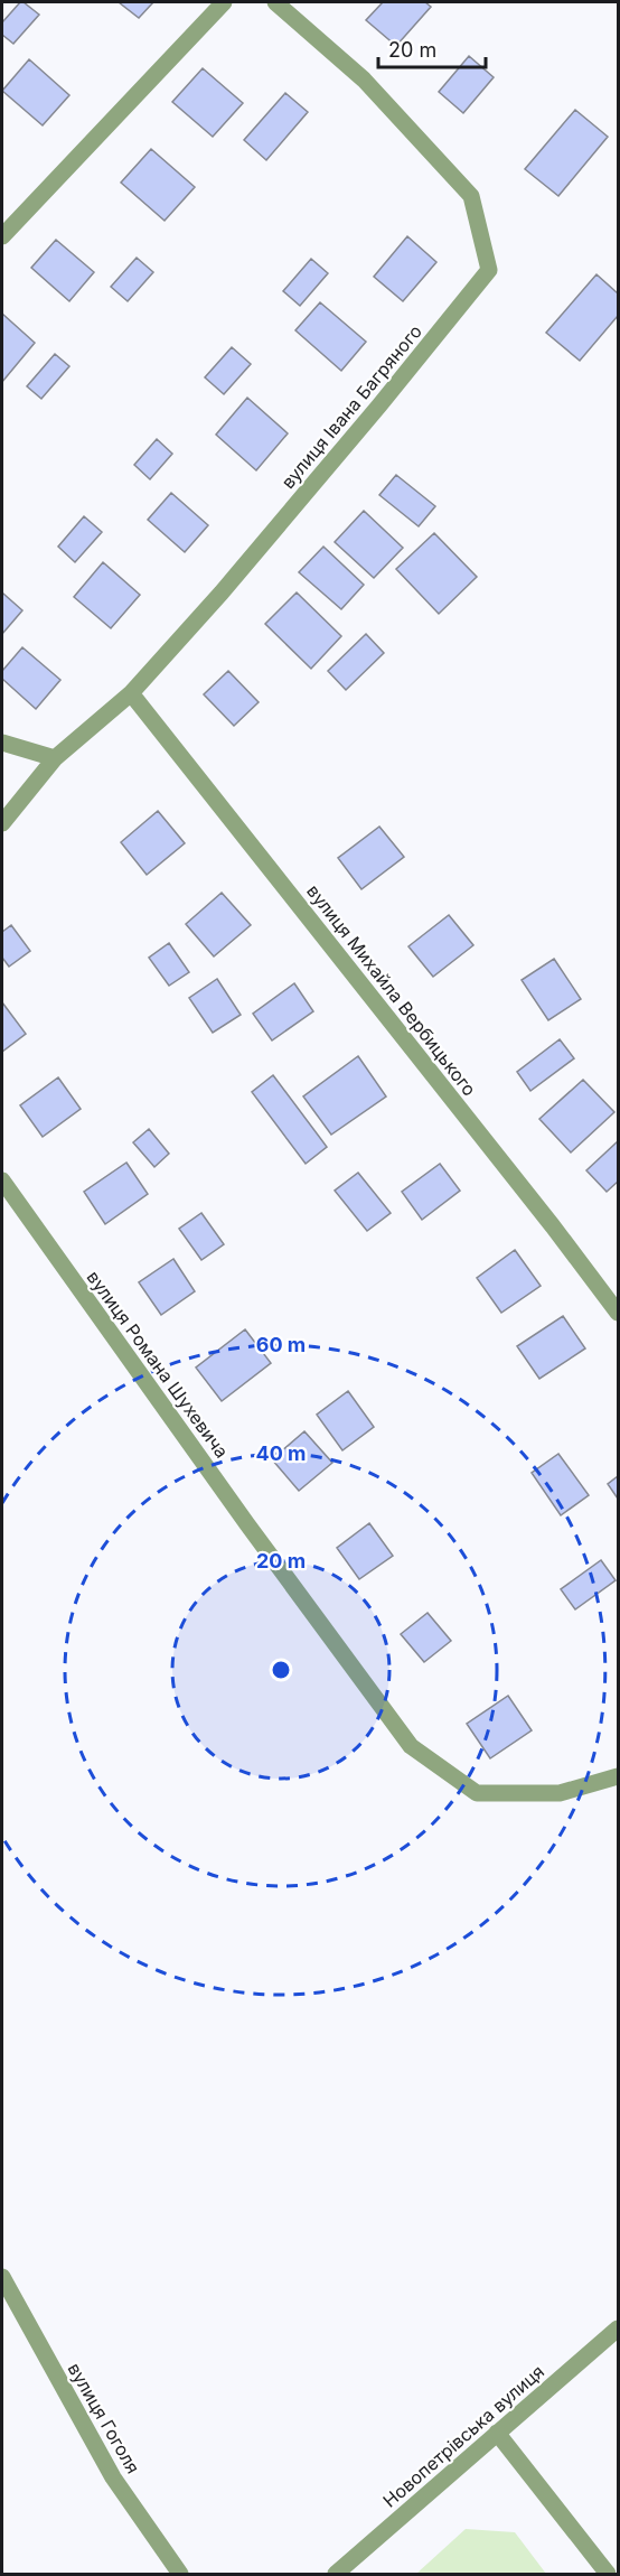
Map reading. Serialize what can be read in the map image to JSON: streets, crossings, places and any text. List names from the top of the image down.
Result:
{
  "streets": {
    "street": [
      "вулиця Івана Багряного",
      "вулиця Михайла Вербицького",
      "вулиця Романа Шухевича",
      "вулиця Гоголя",
      "Новопетрівська вулиця"
    ]
  },
  "crossings": [
    ["вулиця Івана Багряного", "вулиця Михайла Вербицького"]
  ],
  "scale_bar": "20 m",
  "rings": ["60 m", "40 m", "20 m"]
}
